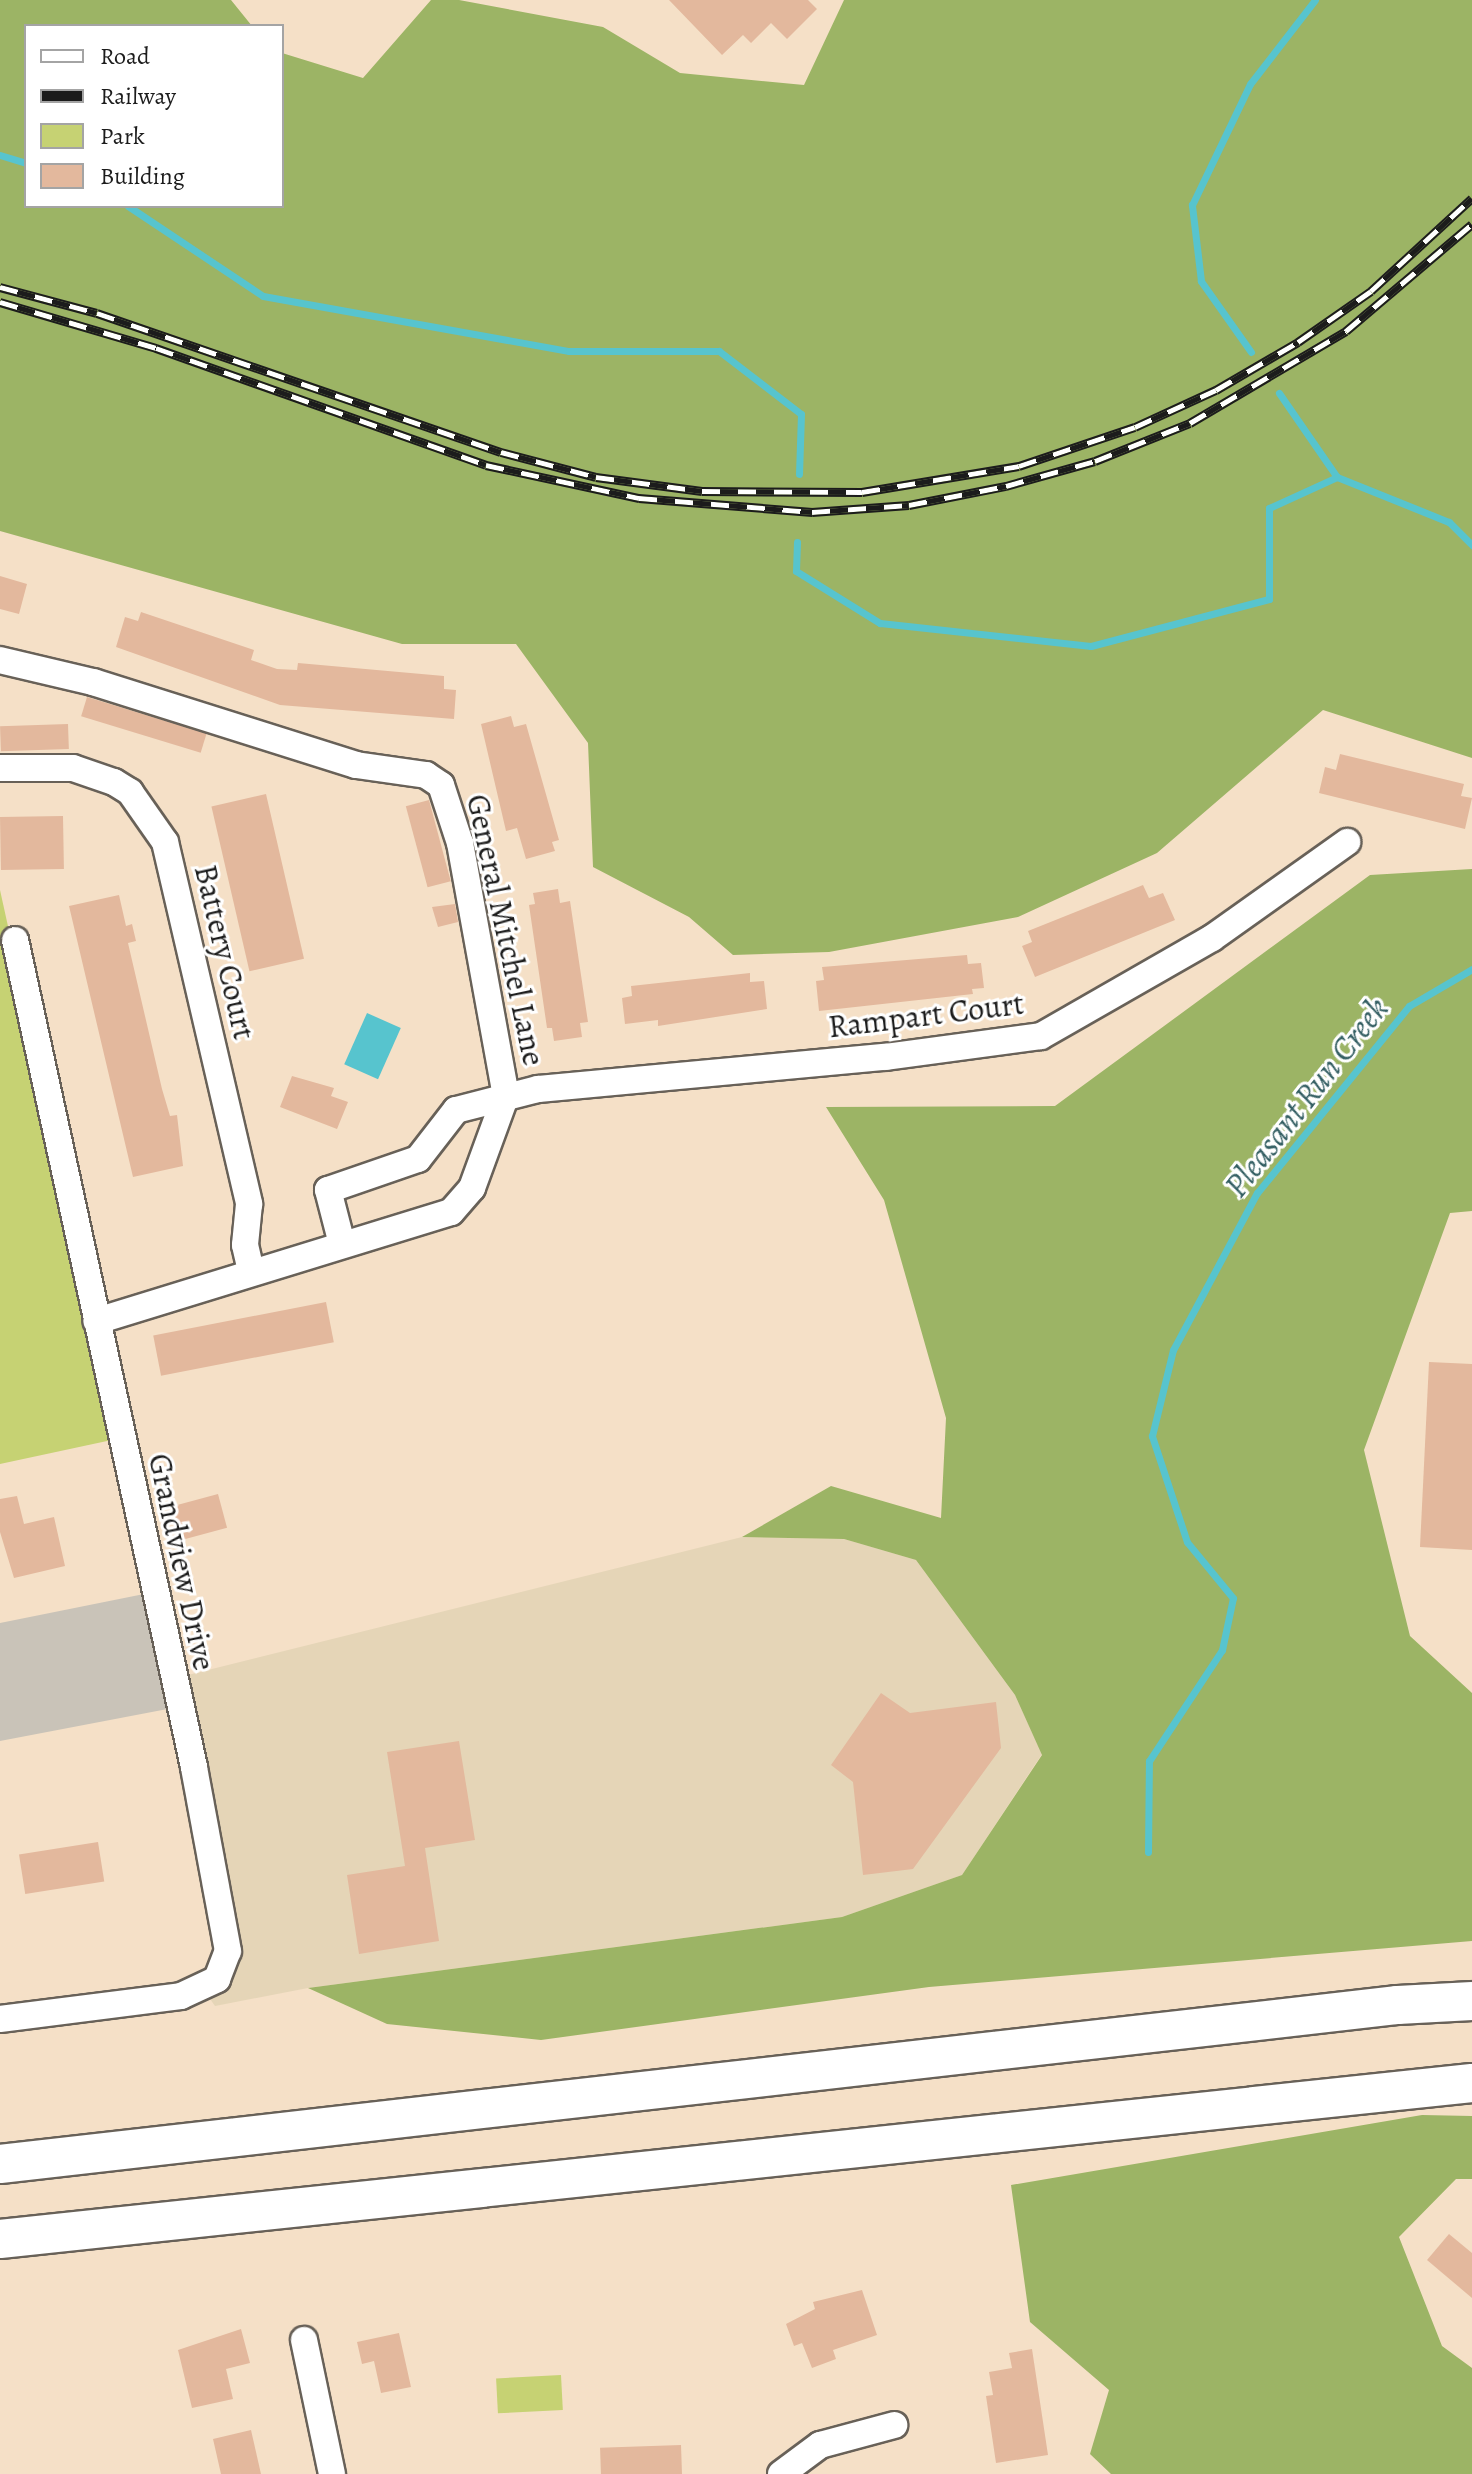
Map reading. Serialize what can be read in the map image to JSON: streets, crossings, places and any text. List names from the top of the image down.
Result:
{
  "streets": {
    "street": [
      "General Mitchel Lane",
      "Battery Court",
      "Rampart Court",
      "Grandview Drive"
    ]
  },
  "crossings": [
    ["General Mitchel Lane", "Battery Court"],
    ["General Mitchel Lane", "Rampart Court"],
    ["General Mitchel Lane", "Grandview Drive"]
  ],
  "water": ["Pleasant Run Creek"],
  "legend": [
    "Road",
    "Railway",
    "Park",
    "Building"
  ]
}
